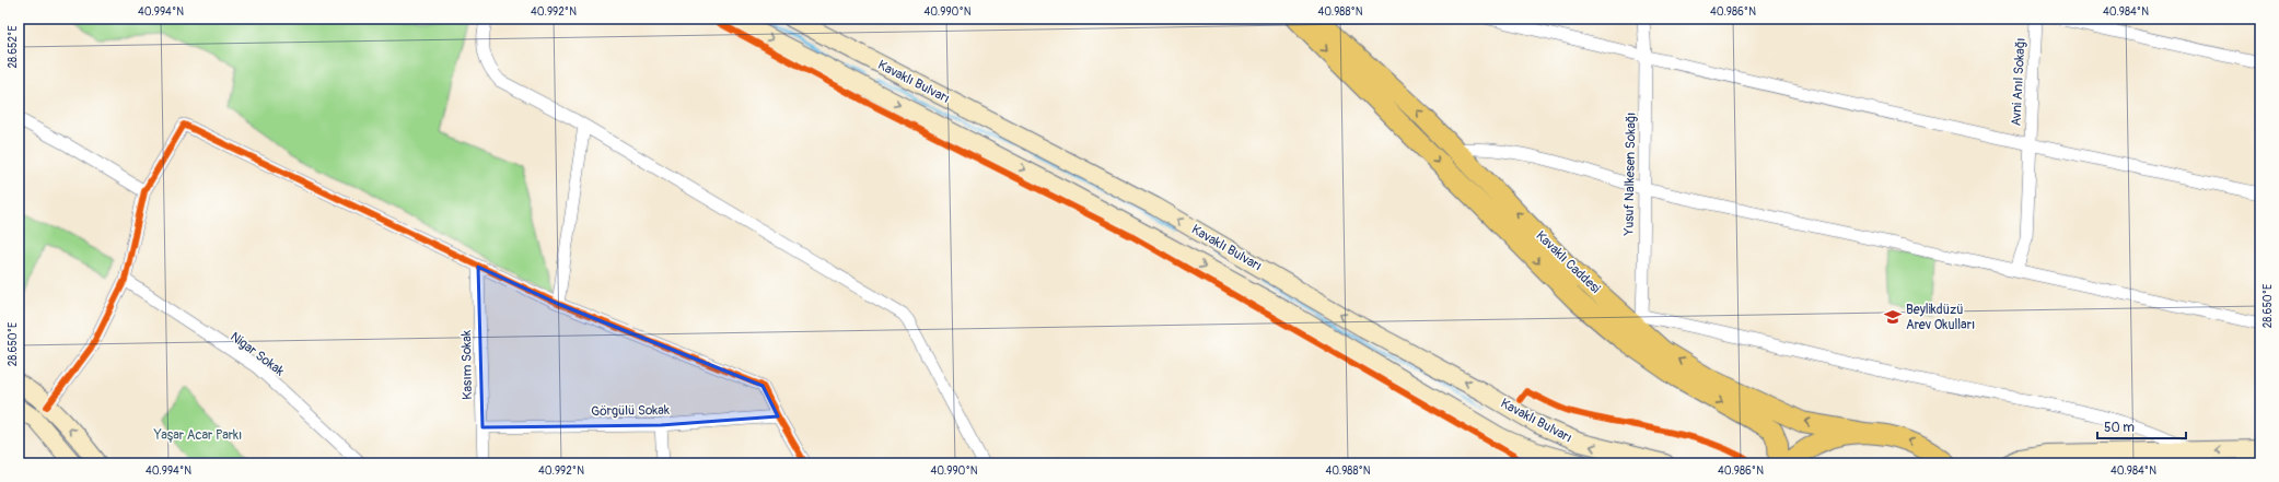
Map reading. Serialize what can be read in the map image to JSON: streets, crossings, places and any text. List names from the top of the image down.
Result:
{
  "streets": {
    "main road": ["Kavaklı Bulvarı", "Kavaklı Caddesi"],
    "street": [
      "Avni Anıl Sokağı",
      "Yusuf Nalkesen Sokağı",
      "Nigar Sokak",
      "Kasım Sokak",
      "Görgülü Sokak"
    ]
  },
  "crossings": [
    ["Yusuf Nalkesen Sokağı", "Kavaklı Caddesi"],
    ["Kasım Sokak", "Görgülü Sokak"]
  ],
  "parks": ["Yaşar Acar Parkı"],
  "places": {
    "school or university": ["Beylikdüzü Arev Okulları"]
  },
  "scale_bar": "50 m",
  "coordinates": [
    "40.994°N",
    "40.992°N",
    "40.990°N",
    "40.988°N",
    "40.986°N",
    "40.984°N",
    "28.652°E",
    "28.650°E"
  ]
}
